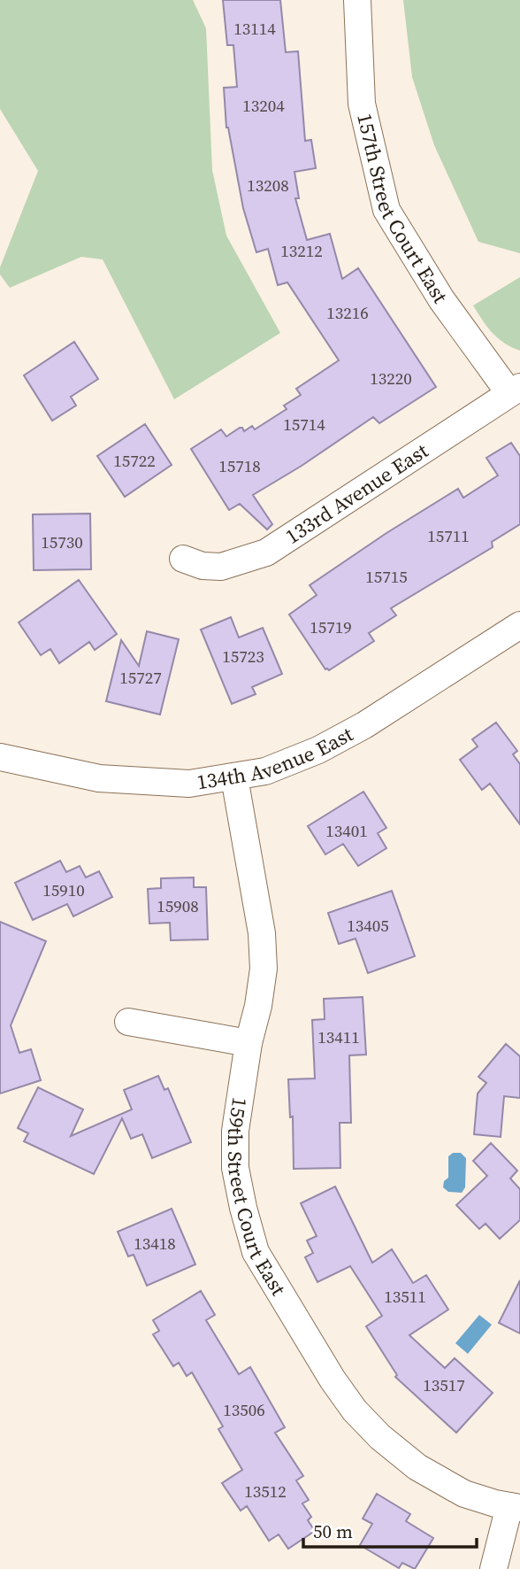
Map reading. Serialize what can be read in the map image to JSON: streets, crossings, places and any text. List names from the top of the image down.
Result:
{
  "streets": {
    "street": [
      "157th Street Court East",
      "133rd Avenue East",
      "134th Avenue East",
      "159th Street Court East"
    ]
  },
  "crossings": [
    ["157th Street Court East", "133rd Avenue East"],
    ["134th Avenue East", "159th Street Court East"]
  ],
  "house_numbers": [
    "13114",
    "13204",
    "13208",
    "13212",
    "13216",
    "13220",
    "15714",
    "15722",
    "15718",
    "15711",
    "15730",
    "15715",
    "15719",
    "15723",
    "15727",
    "13401",
    "15910",
    "15908",
    "13405",
    "13411",
    "13418",
    "13511",
    "13517",
    "13506",
    "13512"
  ],
  "scale_bar": "50 m"
}
